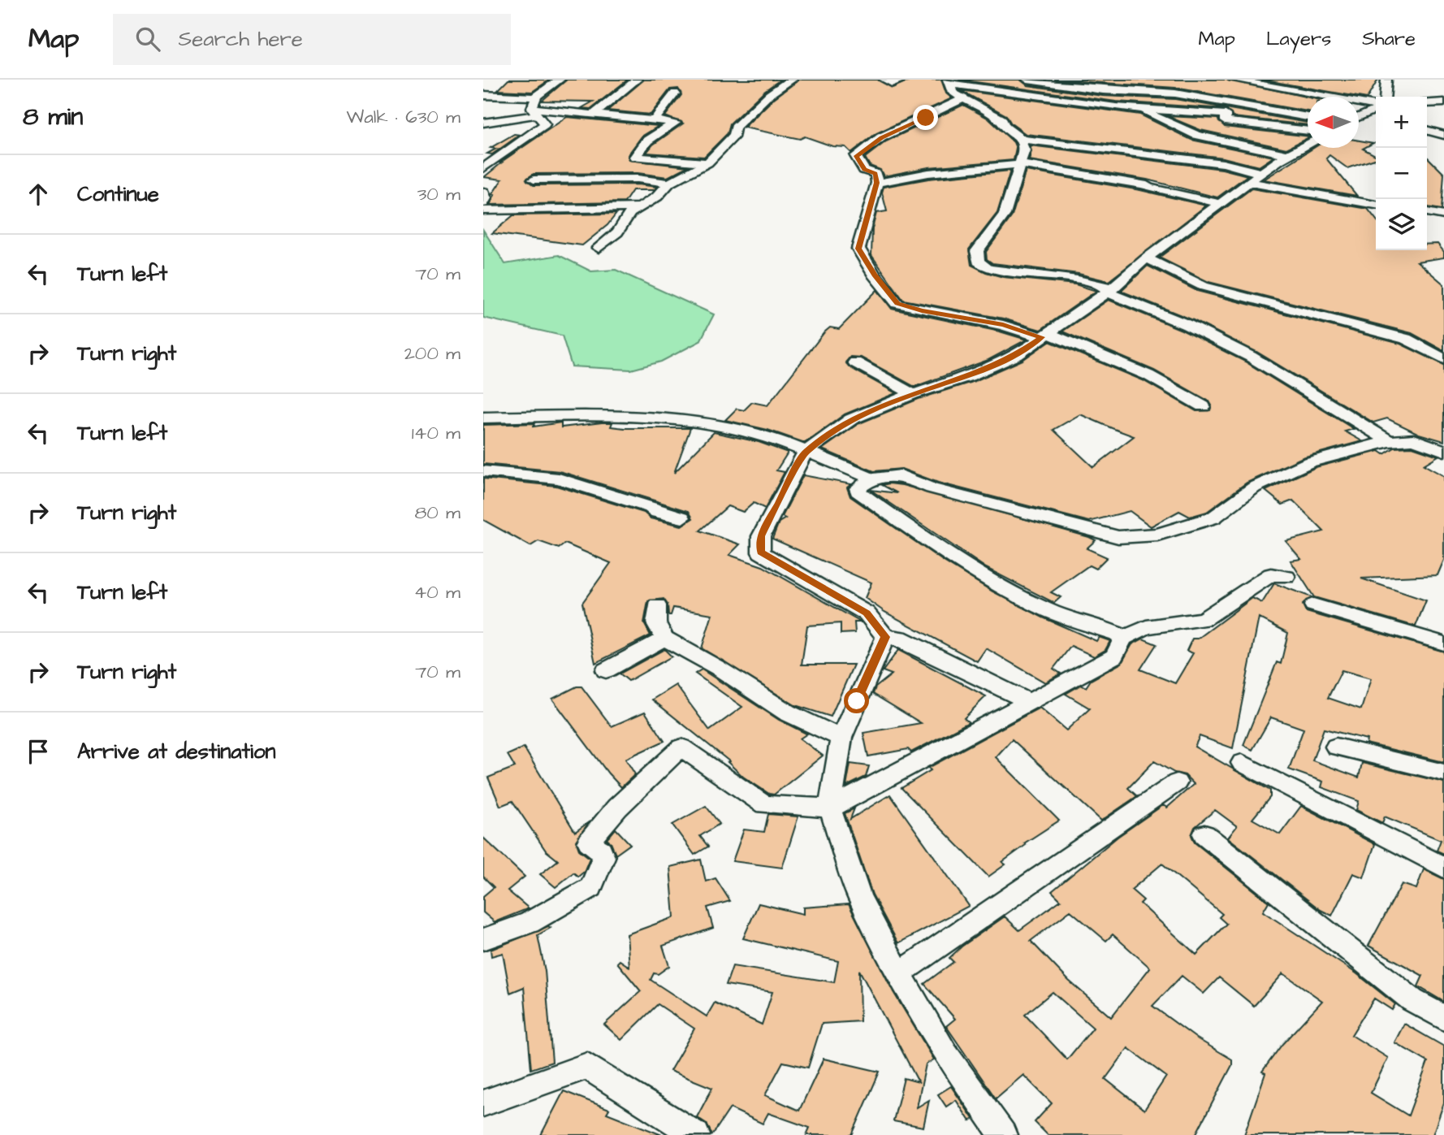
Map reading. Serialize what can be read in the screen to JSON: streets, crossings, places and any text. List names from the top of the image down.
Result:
{
  "north": "left",
  "page": {
    "header": "Map",
    "search": "Search here",
    "nav": ["Map", "Layers", "Share"],
    "heading": ["8 min", "Walk · 630 m"],
    "map_buttons": ["+", "−"],
    "list": [
      ["Continue", "30 m"],
      ["Turn left", "70 m"],
      ["Turn right", "200 m"],
      ["Turn left", "140 m"],
      ["Turn right", "80 m"],
      ["Turn left", "40 m"],
      ["Turn right", "70 m"],
      "Arrive at destination"
    ]
  }
}
